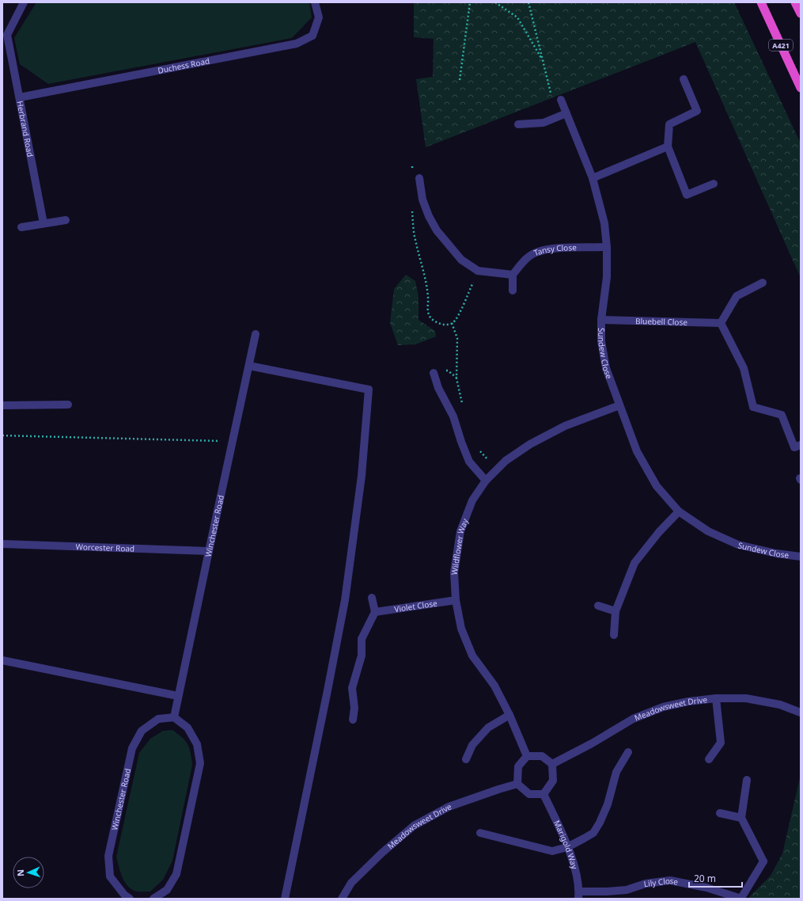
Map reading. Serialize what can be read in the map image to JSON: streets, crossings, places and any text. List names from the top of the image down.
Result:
{
  "streets": {
    "highway": ["A421"],
    "street": [
      "Duchess Road",
      "Herbrand Road",
      "Tansy Close",
      "Bluebell Close",
      "Sundew Close",
      "Winchester Road",
      "Worcester Road",
      "Wildflower Way",
      "Violet Close",
      "Meadowsweet Drive",
      "Marigold Way",
      "Lily Close"
    ]
  },
  "crossings": [
    ["Duchess Road", "Herbrand Road"],
    ["Tansy Close", "Sundew Close"],
    ["Bluebell Close", "Sundew Close"],
    ["Sundew Close", "Wildflower Way"],
    ["Winchester Road", "Worcester Road"],
    ["Wildflower Way", "Violet Close"],
    ["Wildflower Way", "Meadowsweet Drive"],
    ["Wildflower Way", "Marigold Way"],
    ["Meadowsweet Drive", "Marigold Way"],
    ["Marigold Way", "Lily Close"]
  ],
  "scale_bar": "20 m",
  "north": "left"
}
